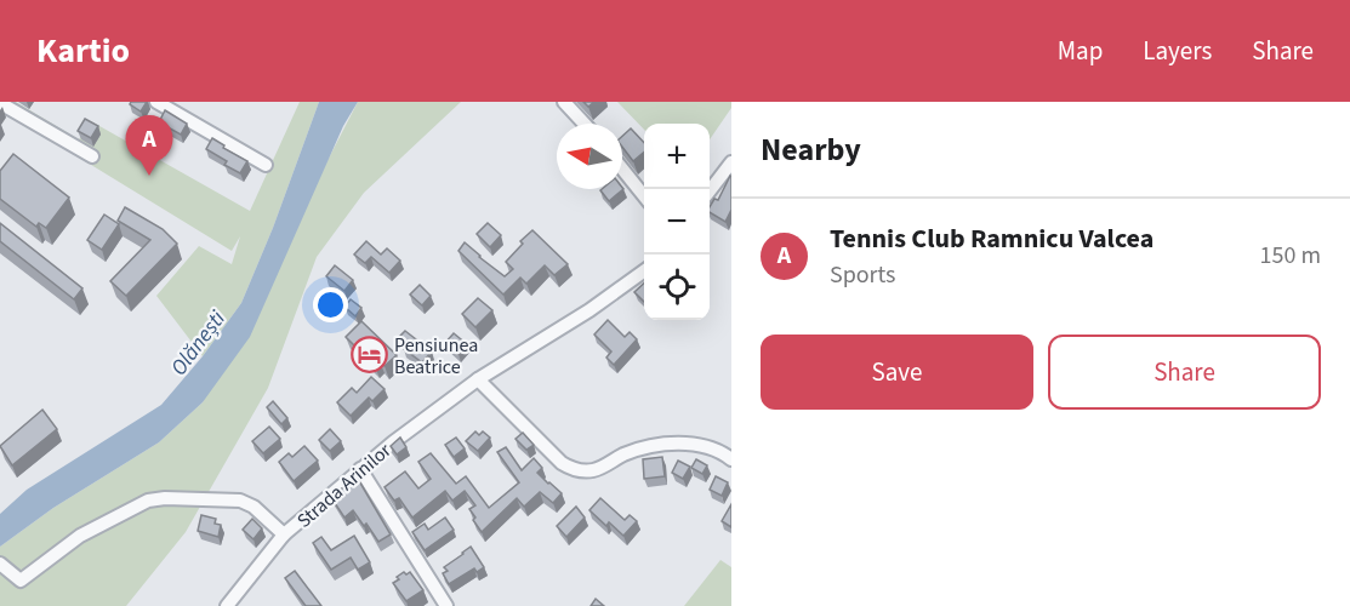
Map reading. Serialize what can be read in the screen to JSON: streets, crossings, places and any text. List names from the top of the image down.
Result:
{
  "streets": {
    "street": ["Strada Arinilor"]
  },
  "water": ["Olănești"],
  "places": {
    "hotel": ["Pensiunea Beatrice"]
  },
  "north": "left",
  "page": {
    "header": "Kartio",
    "nav": ["Map", "Layers", "Share"],
    "heading": "Nearby",
    "pins": "A",
    "map_buttons": ["+", "−"],
    "list": [
      {
        "mark": "A",
        "name": "Tennis Club Ramnicu Valcea",
        "note": "Sports",
        "value": "150 m"
      }
    ],
    "buttons": ["Save", "Share"]
  }
}
